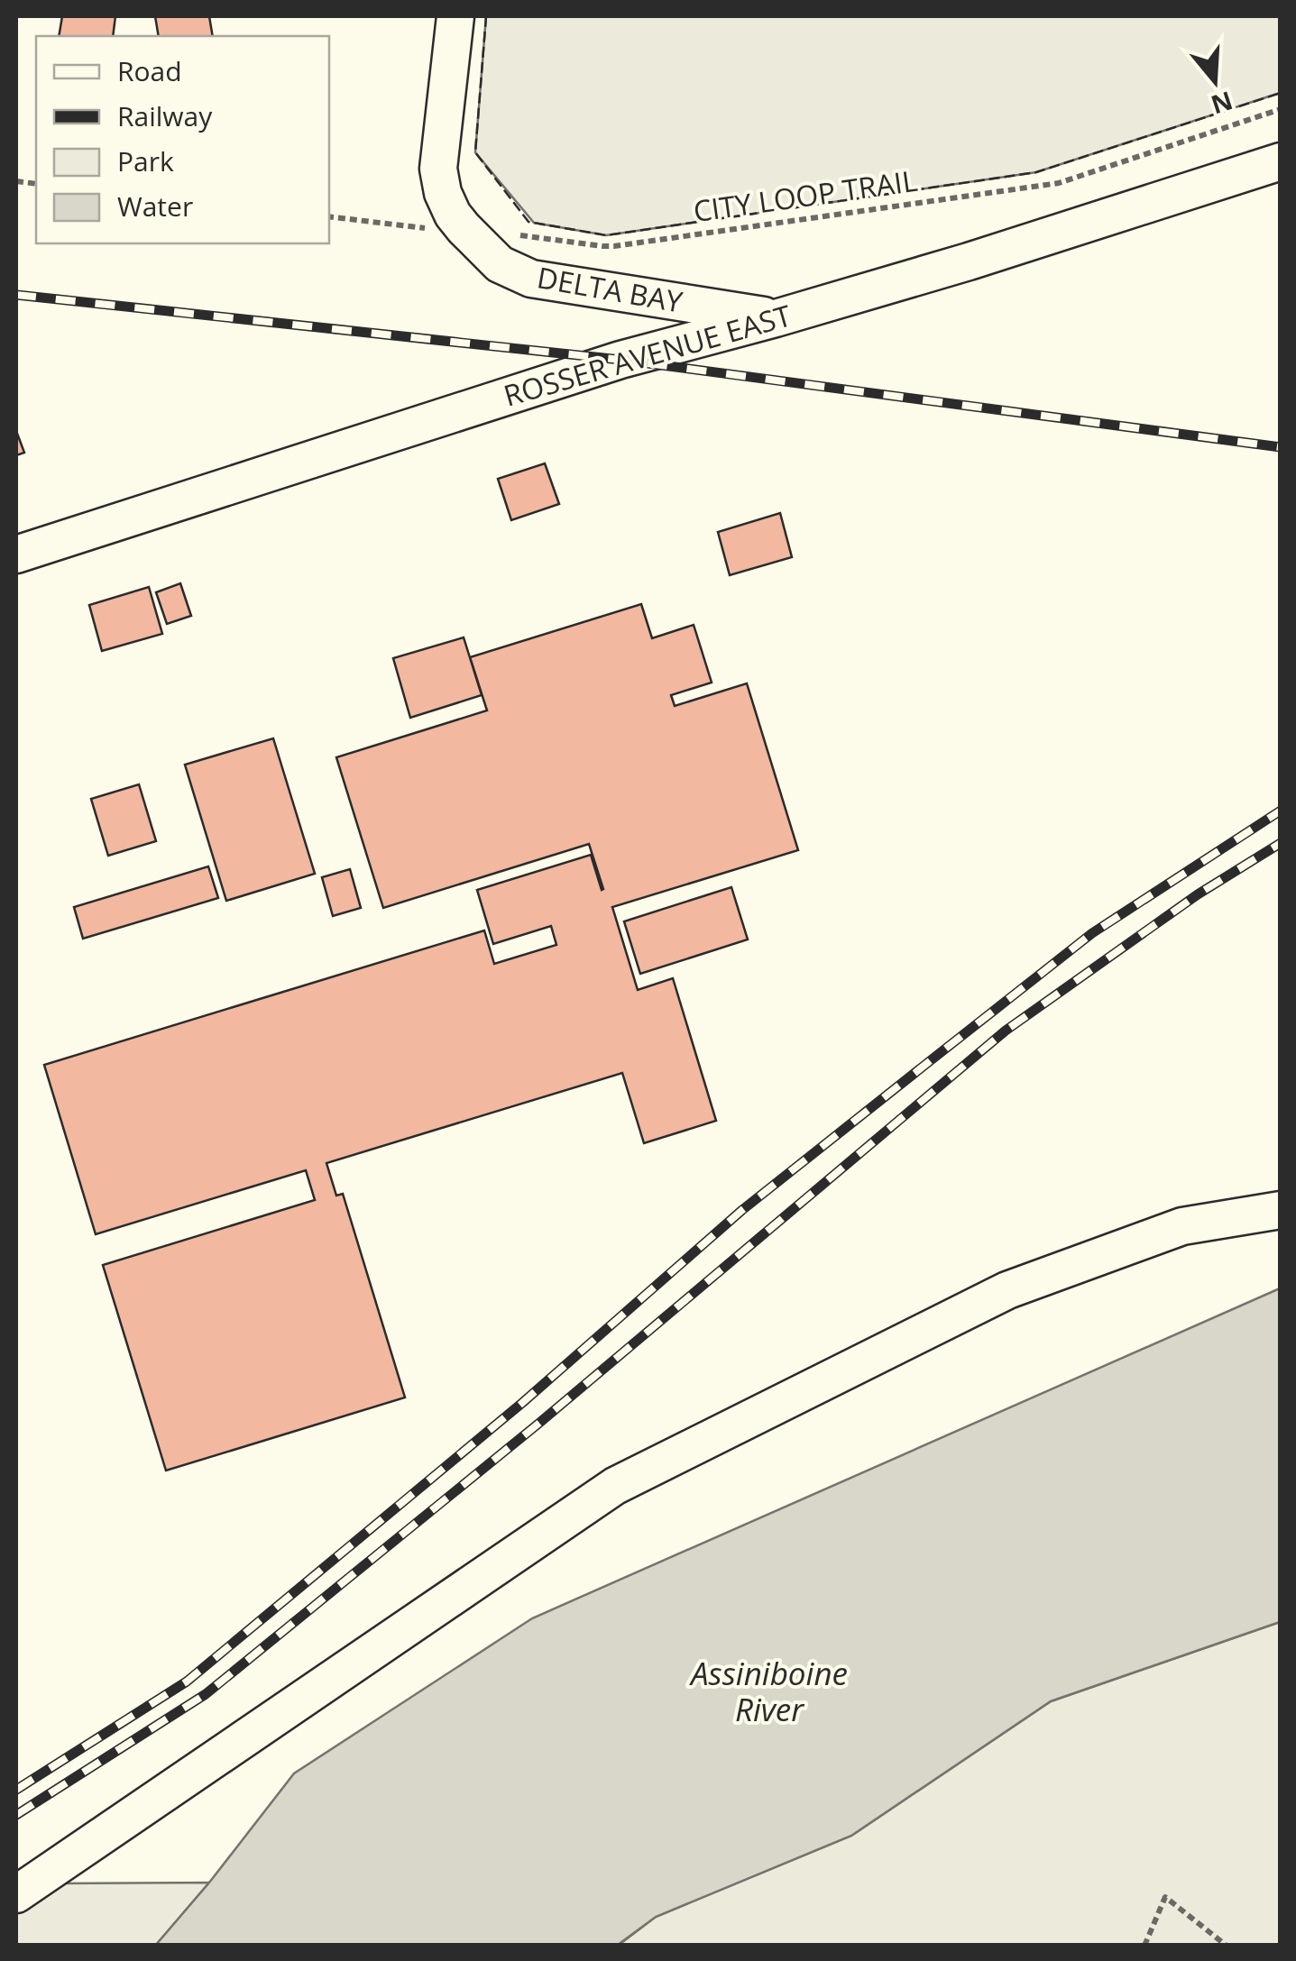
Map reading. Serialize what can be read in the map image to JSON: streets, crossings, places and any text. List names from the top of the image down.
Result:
{
  "streets": {
    "street": ["DELTA BAY", "ROSSER AVENUE EAST"],
    "path": ["CITY LOOP TRAIL"]
  },
  "crossings": [
    ["CITY LOOP TRAIL", "DELTA BAY"],
    ["DELTA BAY", "ROSSER AVENUE EAST"]
  ],
  "water": ["Assiniboine River"],
  "legend": [
    "Road",
    "Railway",
    "Park",
    "Water"
  ],
  "north": "bottom"
}
